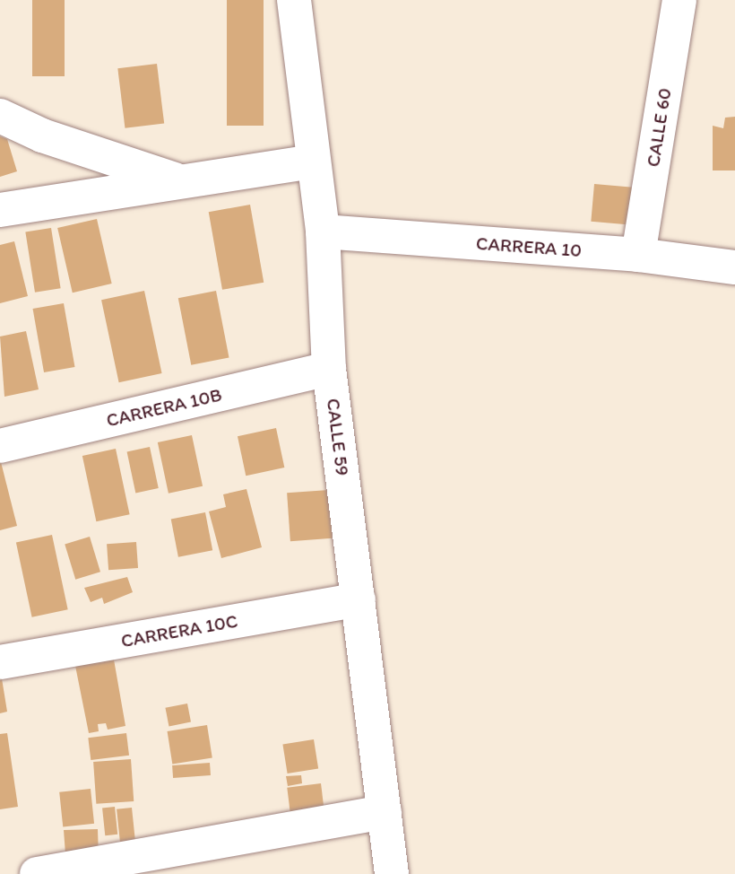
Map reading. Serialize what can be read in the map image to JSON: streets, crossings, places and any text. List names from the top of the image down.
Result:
{
  "streets": {
    "street": [
      "CALLE 60",
      "CARRERA 10",
      "CARRERA 10B",
      "CALLE 59",
      "CARRERA 10C"
    ]
  },
  "crossings": [
    ["CALLE 60", "CARRERA 10"],
    ["CARRERA 10", "CALLE 59"],
    ["CARRERA 10B", "CALLE 59"],
    ["CALLE 59", "CARRERA 10C"]
  ]
}
